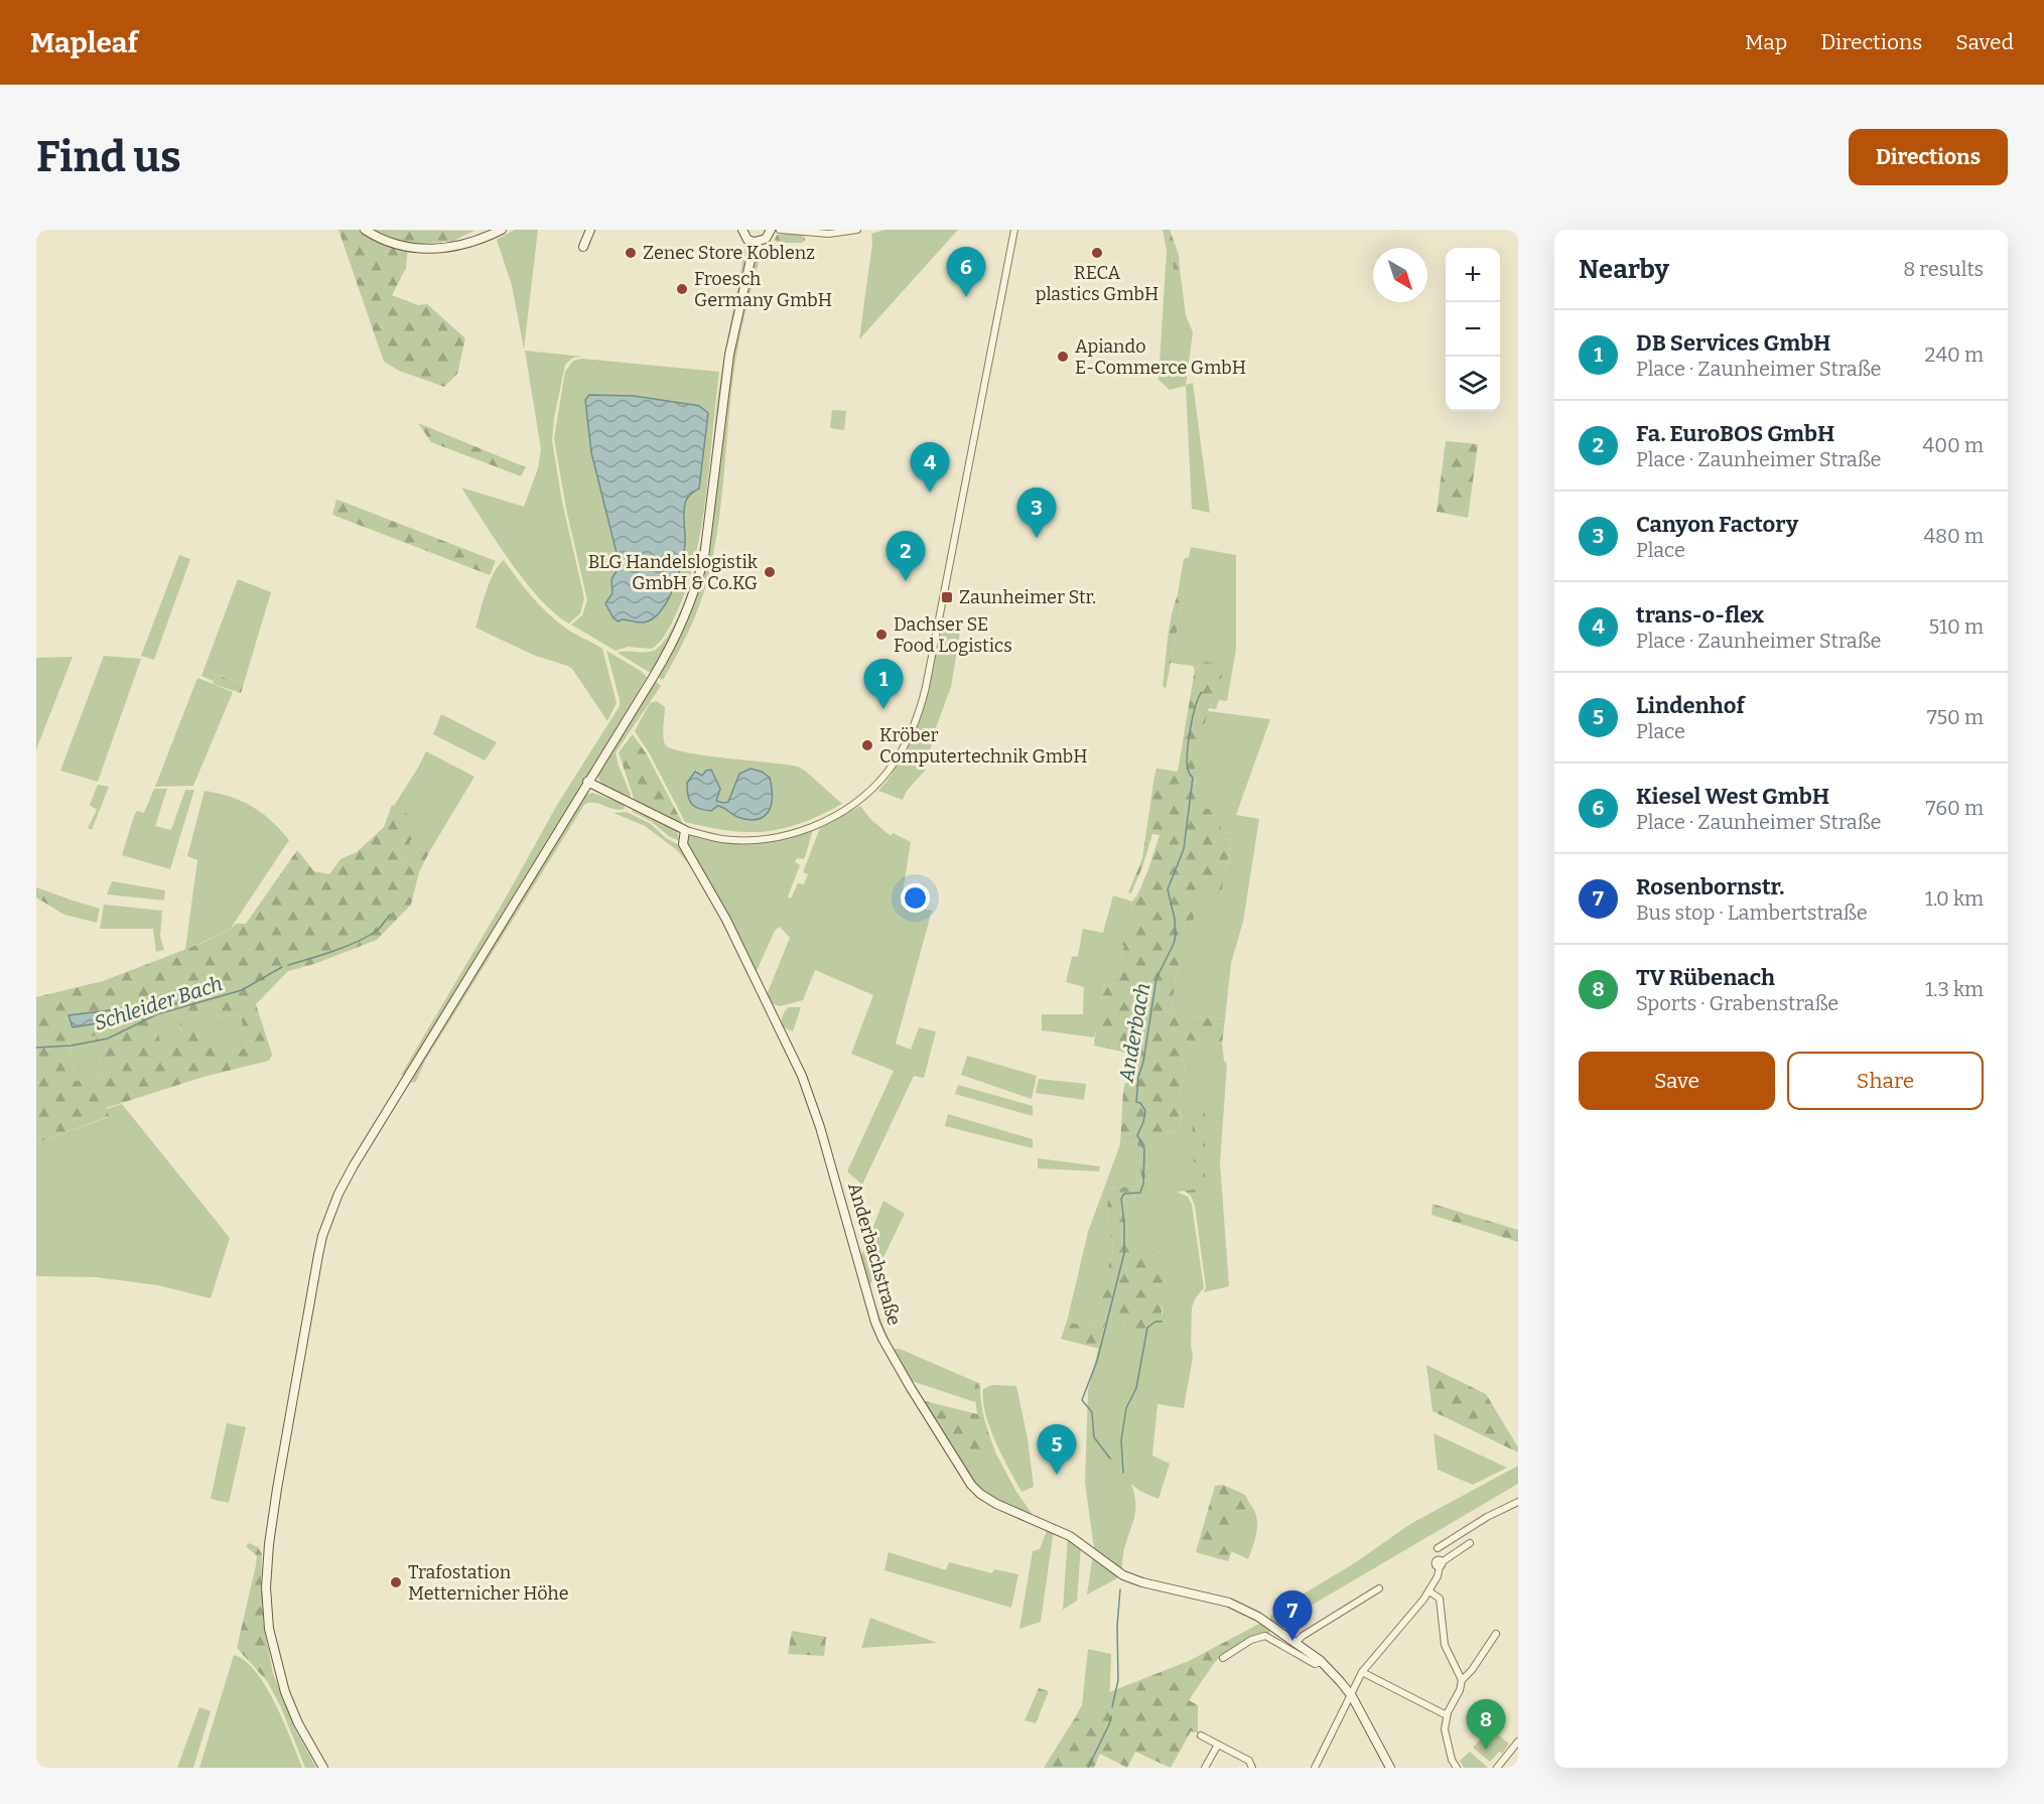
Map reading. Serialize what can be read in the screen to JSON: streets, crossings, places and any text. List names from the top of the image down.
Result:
{
  "streets": {
    "main road": ["Anderbachstraße"]
  },
  "water": ["Schleider Bach", "Anderbach"],
  "places": {
    "other": [
      "Zenec Store Koblenz",
      "RECA plastics GmbH",
      "Froesch Germany GmbH",
      "Apiando E-Commerce GmbH",
      "BLG Handelslogistik GmbH & Co.KG",
      "Dachser SE Food Logistics",
      "Kröber Computertechnik GmbH",
      "Trafostation Metternicher Höhe"
    ],
    "transit": ["Zaunheimer Str."]
  },
  "north": "bottom right",
  "page": {
    "header": "Mapleaf",
    "nav": ["Map", "Directions", "Saved"],
    "buttons": [
      "Directions",
      ["Save", "Share"]
    ],
    "title": "Find us",
    "heading": ["Nearby", "8 results"],
    "pins": [
      "6",
      "4",
      "3",
      "2",
      "1",
      "5",
      "7",
      "8"
    ],
    "map_buttons": ["+", "−"],
    "list": [
      {
        "mark": "1",
        "name": "DB Services GmbH",
        "note": "Place · Zaunheimer Straße",
        "value": "240 m"
      },
      {
        "mark": "2",
        "name": "Fa. EuroBOS GmbH",
        "note": "Place · Zaunheimer Straße",
        "value": "400 m"
      },
      {
        "mark": "3",
        "name": "Canyon Factory",
        "note": "Place",
        "value": "480 m"
      },
      {
        "mark": "4",
        "name": "trans-o-flex",
        "note": "Place · Zaunheimer Straße",
        "value": "510 m"
      },
      {
        "mark": "5",
        "name": "Lindenhof",
        "note": "Place",
        "value": "750 m"
      },
      {
        "mark": "6",
        "name": "Kiesel West GmbH",
        "note": "Place · Zaunheimer Straße",
        "value": "760 m"
      },
      {
        "mark": "7",
        "name": "Rosenbornstr.",
        "note": "Bus stop · Lambertstraße",
        "value": "1.0 km"
      },
      {
        "mark": "8",
        "name": "TV Rübenach",
        "note": "Sports · Grabenstraße",
        "value": "1.3 km"
      }
    ]
  }
}
